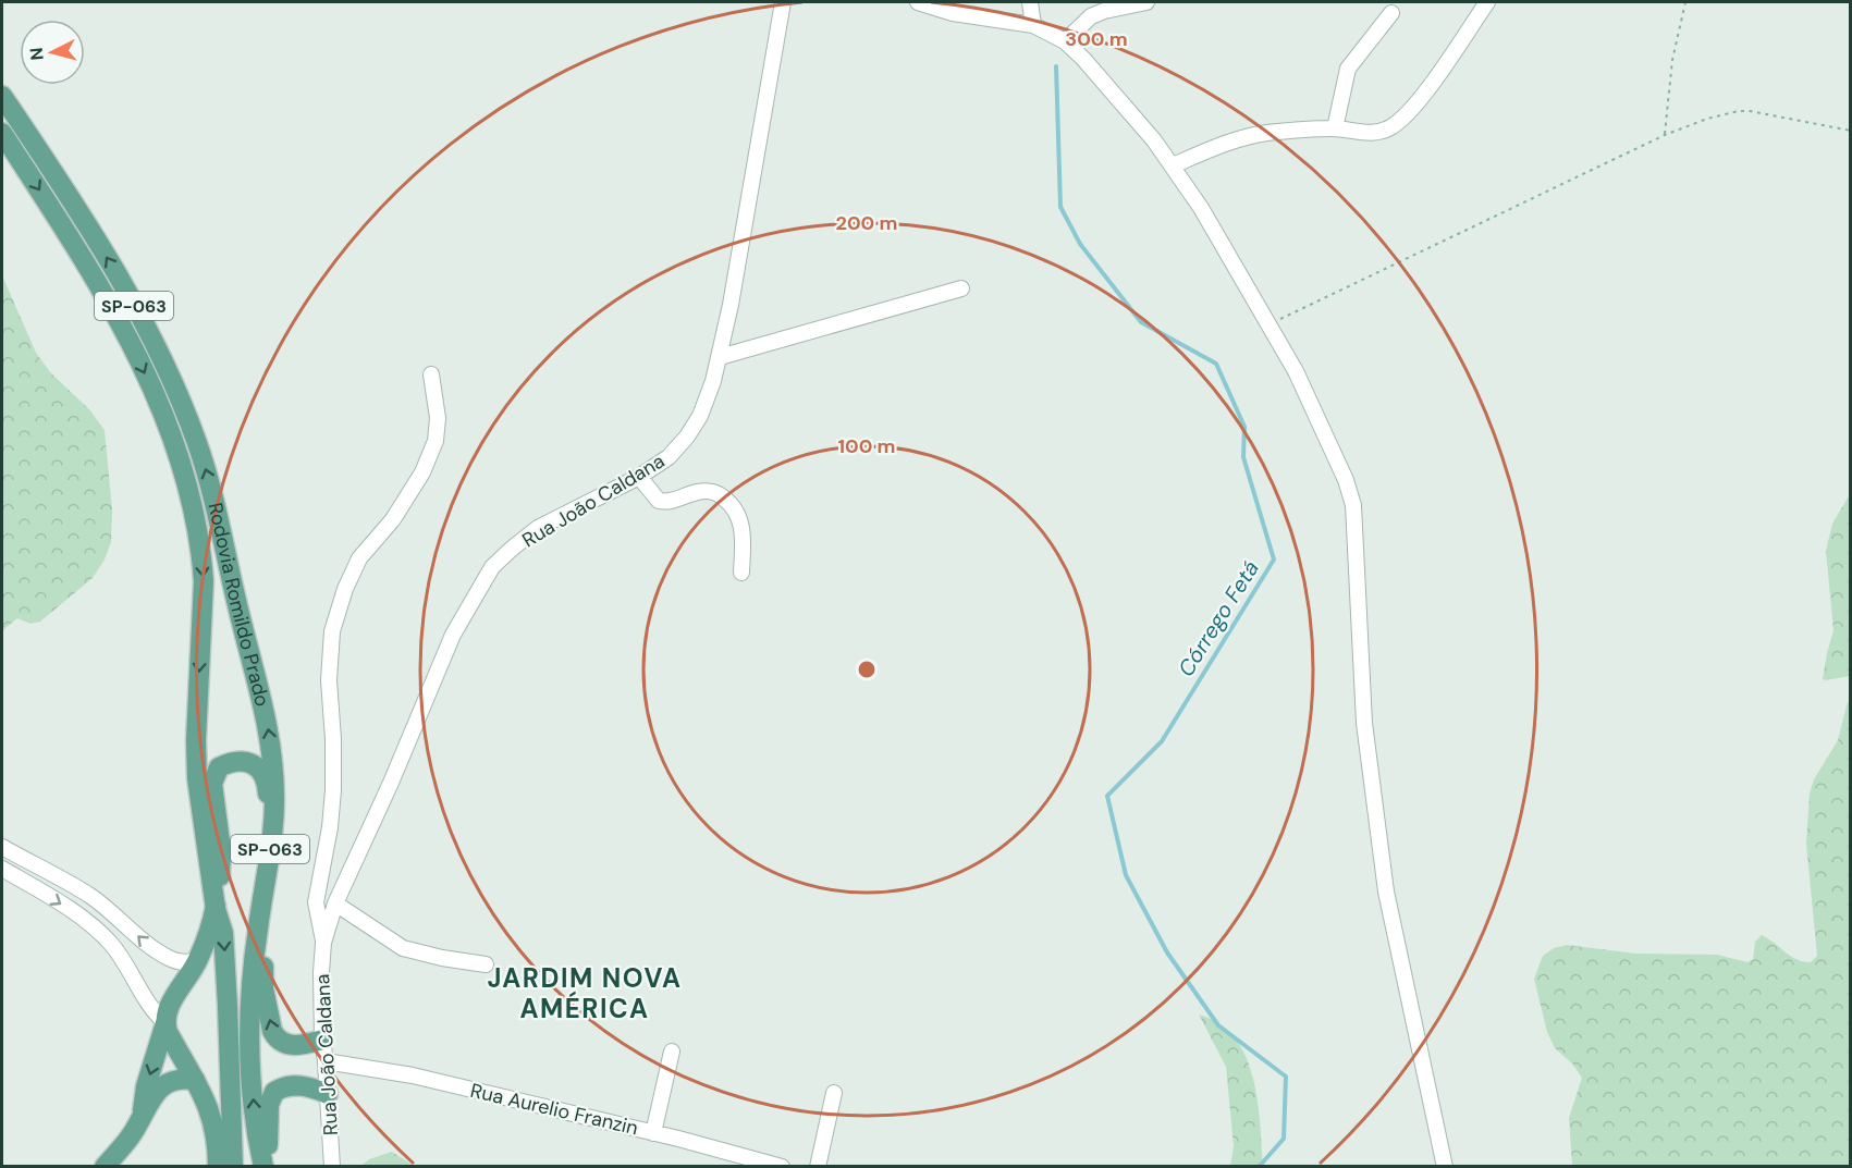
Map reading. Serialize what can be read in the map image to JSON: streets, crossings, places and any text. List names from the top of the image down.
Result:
{
  "streets": {
    "main road": ["SP-063", "Rodovia Romildo Prado"],
    "street": ["Rua João Caldana", "Rua Aurelio Franzin"]
  },
  "crossings": [
    ["Rua João Caldana", "Rua Aurelio Franzin"]
  ],
  "districts": ["JARDIM NOVA AMÉRICA"],
  "water": ["Córrego Fetá"],
  "north": "left",
  "rings": ["300 m", "200 m", "100 m"]
}
